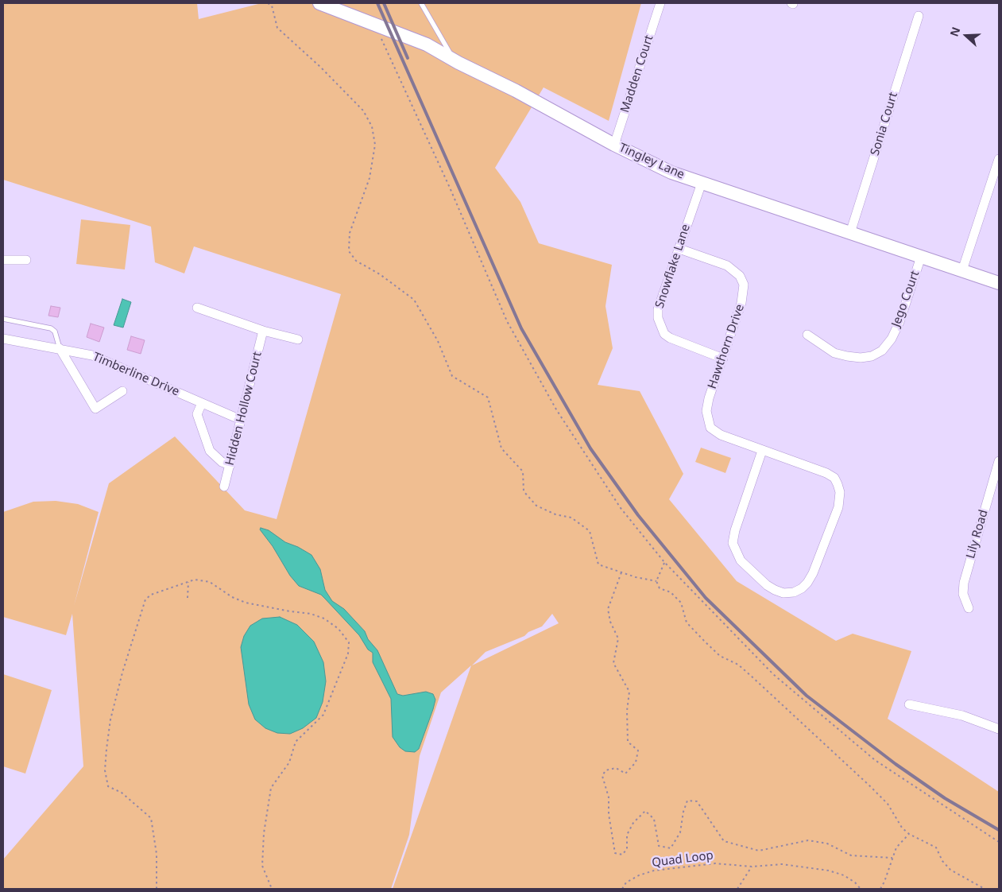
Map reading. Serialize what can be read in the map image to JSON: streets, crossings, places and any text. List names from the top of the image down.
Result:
{
  "streets": {
    "street": [
      "Madden Court",
      "Sonia Court",
      "Tingley Lane",
      "Snowflake Lane",
      "Jego Court",
      "Hawthorn Drive",
      "Timberline Drive",
      "Hidden Hollow Court",
      "Lily Road"
    ],
    "path": ["Quad Loop"]
  },
  "crossings": [
    ["Madden Court", "Tingley Lane"],
    ["Sonia Court", "Tingley Lane"],
    ["Tingley Lane", "Snowflake Lane"],
    ["Tingley Lane", "Jego Court"],
    ["Snowflake Lane", "Hawthorn Drive"],
    ["Timberline Drive", "Hidden Hollow Court"]
  ],
  "north": "left"
}
